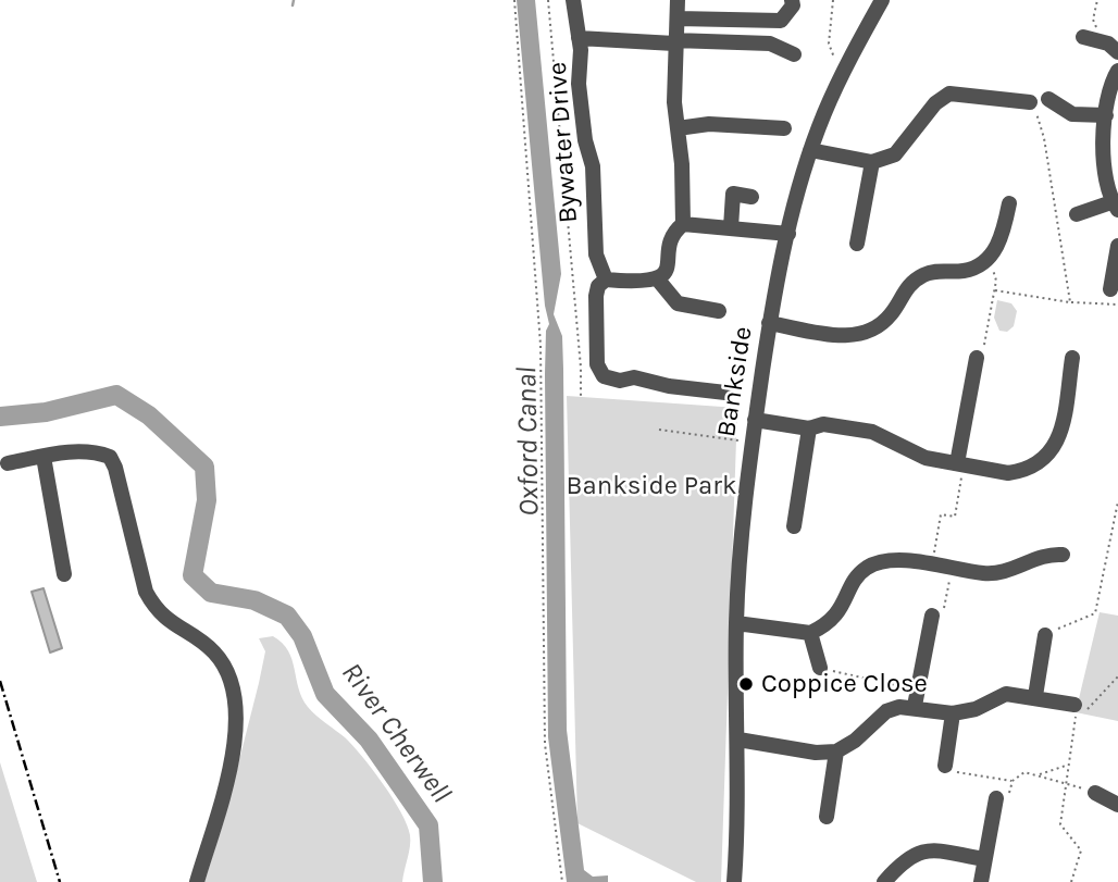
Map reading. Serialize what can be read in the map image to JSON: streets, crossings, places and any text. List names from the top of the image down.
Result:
{
  "streets": {
    "street": ["Bywater Drive", "Bankside"]
  },
  "water": ["Oxford Canal", "River Cherwell"],
  "parks": ["Bankside Park"],
  "places": ["Coppice Close"]
}
